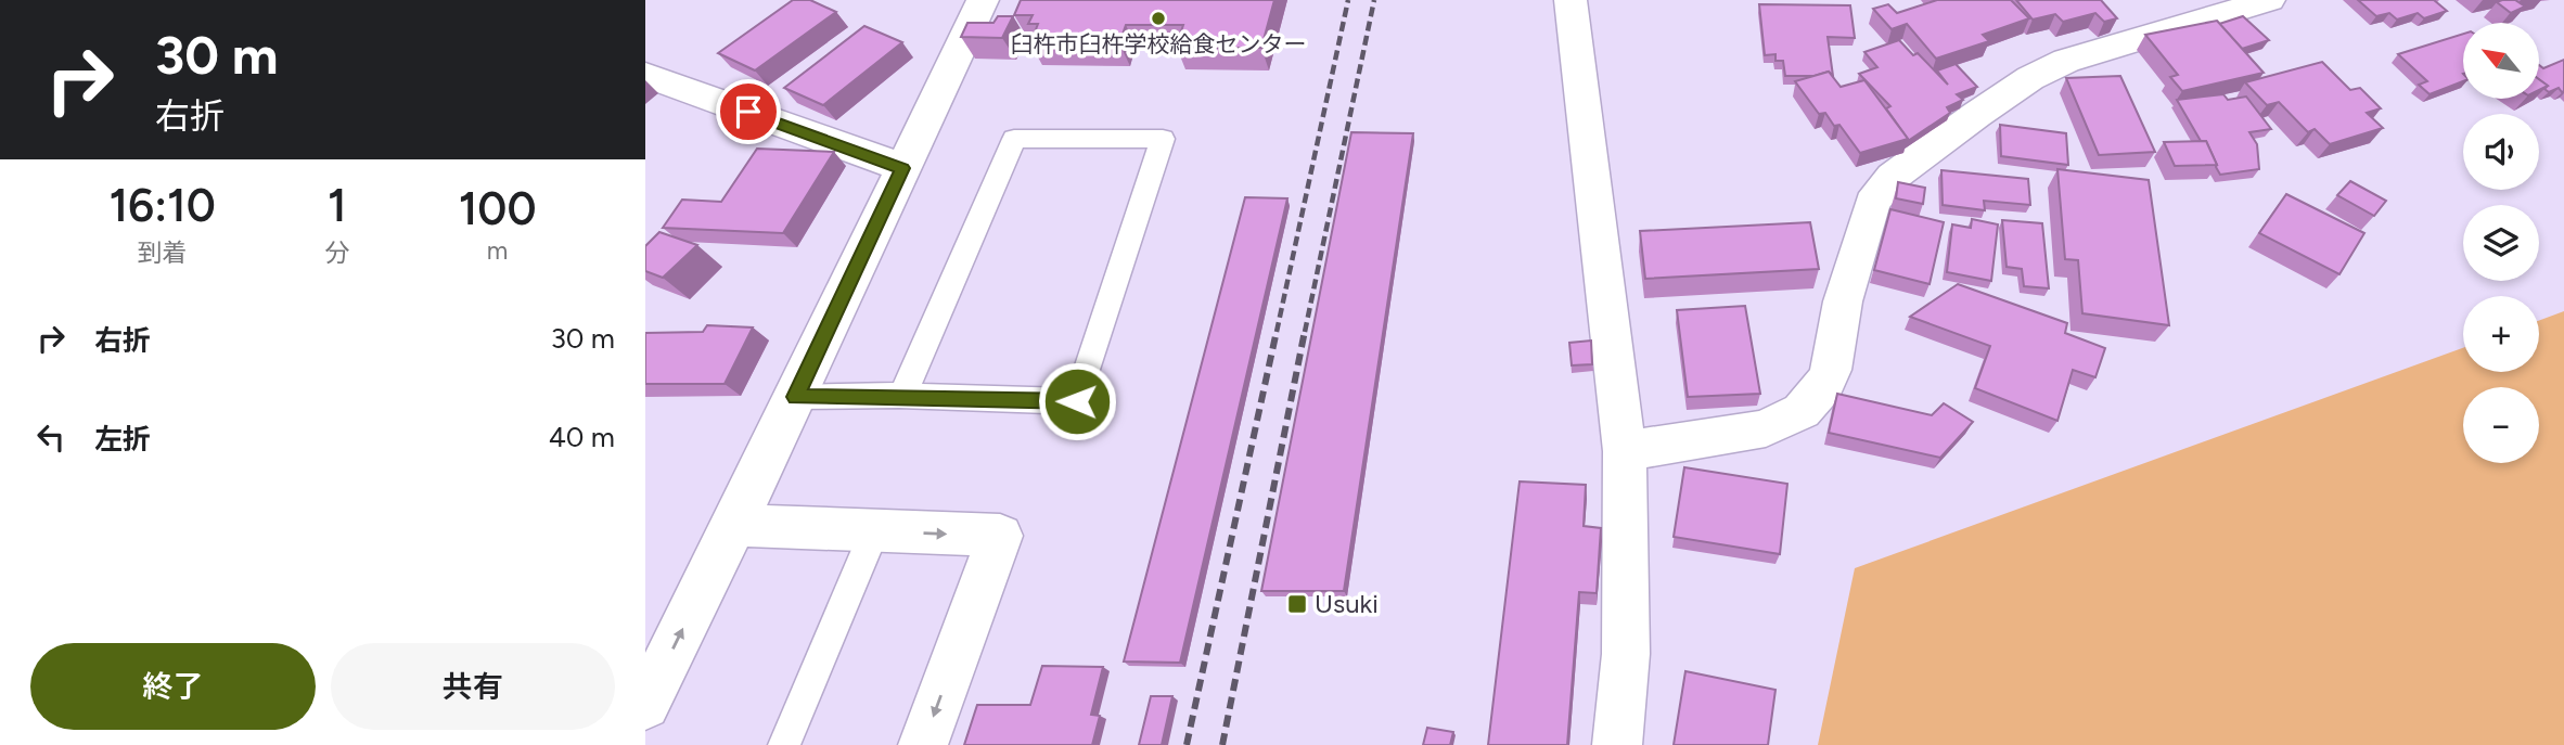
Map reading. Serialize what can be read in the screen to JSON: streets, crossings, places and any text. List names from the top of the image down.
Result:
{
  "places": {
    "other": ["臼杵市臼杵学校給食センター"],
    "transit": ["Usuki"]
  },
  "north": "top left",
  "page": {
    "turn": ["30 m", "右折"],
    "map_buttons": ["+", "−"],
    "eta": [
      "16:10",
      "到着",
      "1",
      "分",
      "100",
      "m"
    ],
    "list": [
      {
        "name": "右折",
        "value": "30 m"
      },
      {
        "name": "左折",
        "value": "40 m"
      }
    ],
    "buttons": ["終了", "共有"]
  }
}
